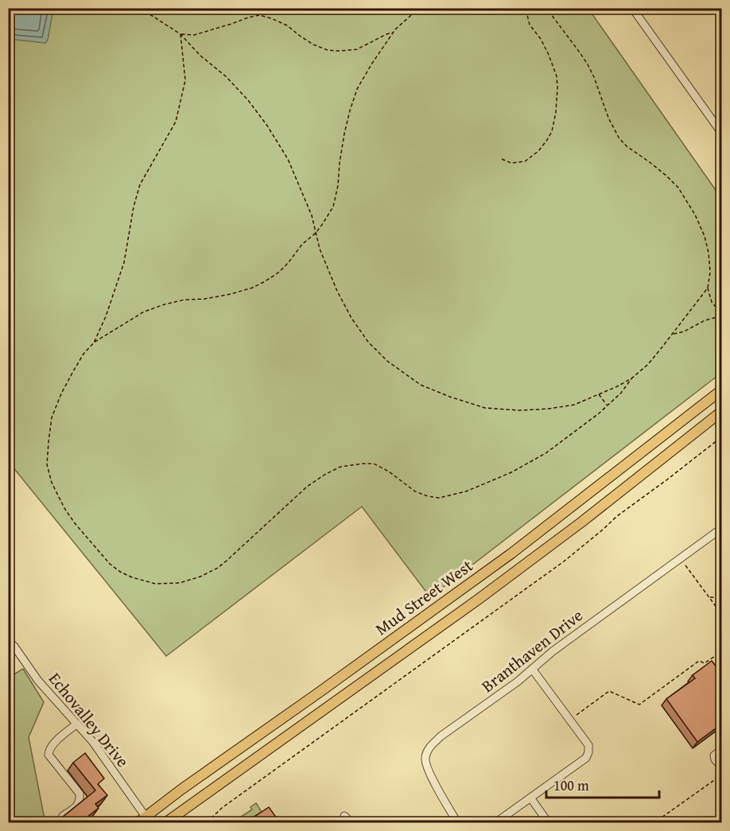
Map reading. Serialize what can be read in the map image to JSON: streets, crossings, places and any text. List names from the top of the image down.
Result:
{
  "streets": {
    "main road": ["Mud Street West"],
    "street": ["Branthaven Drive", "Echovalley Drive"]
  },
  "crossings": [
    ["Mud Street West", "Echovalley Drive"]
  ],
  "scale_bar": "100 m"
}
